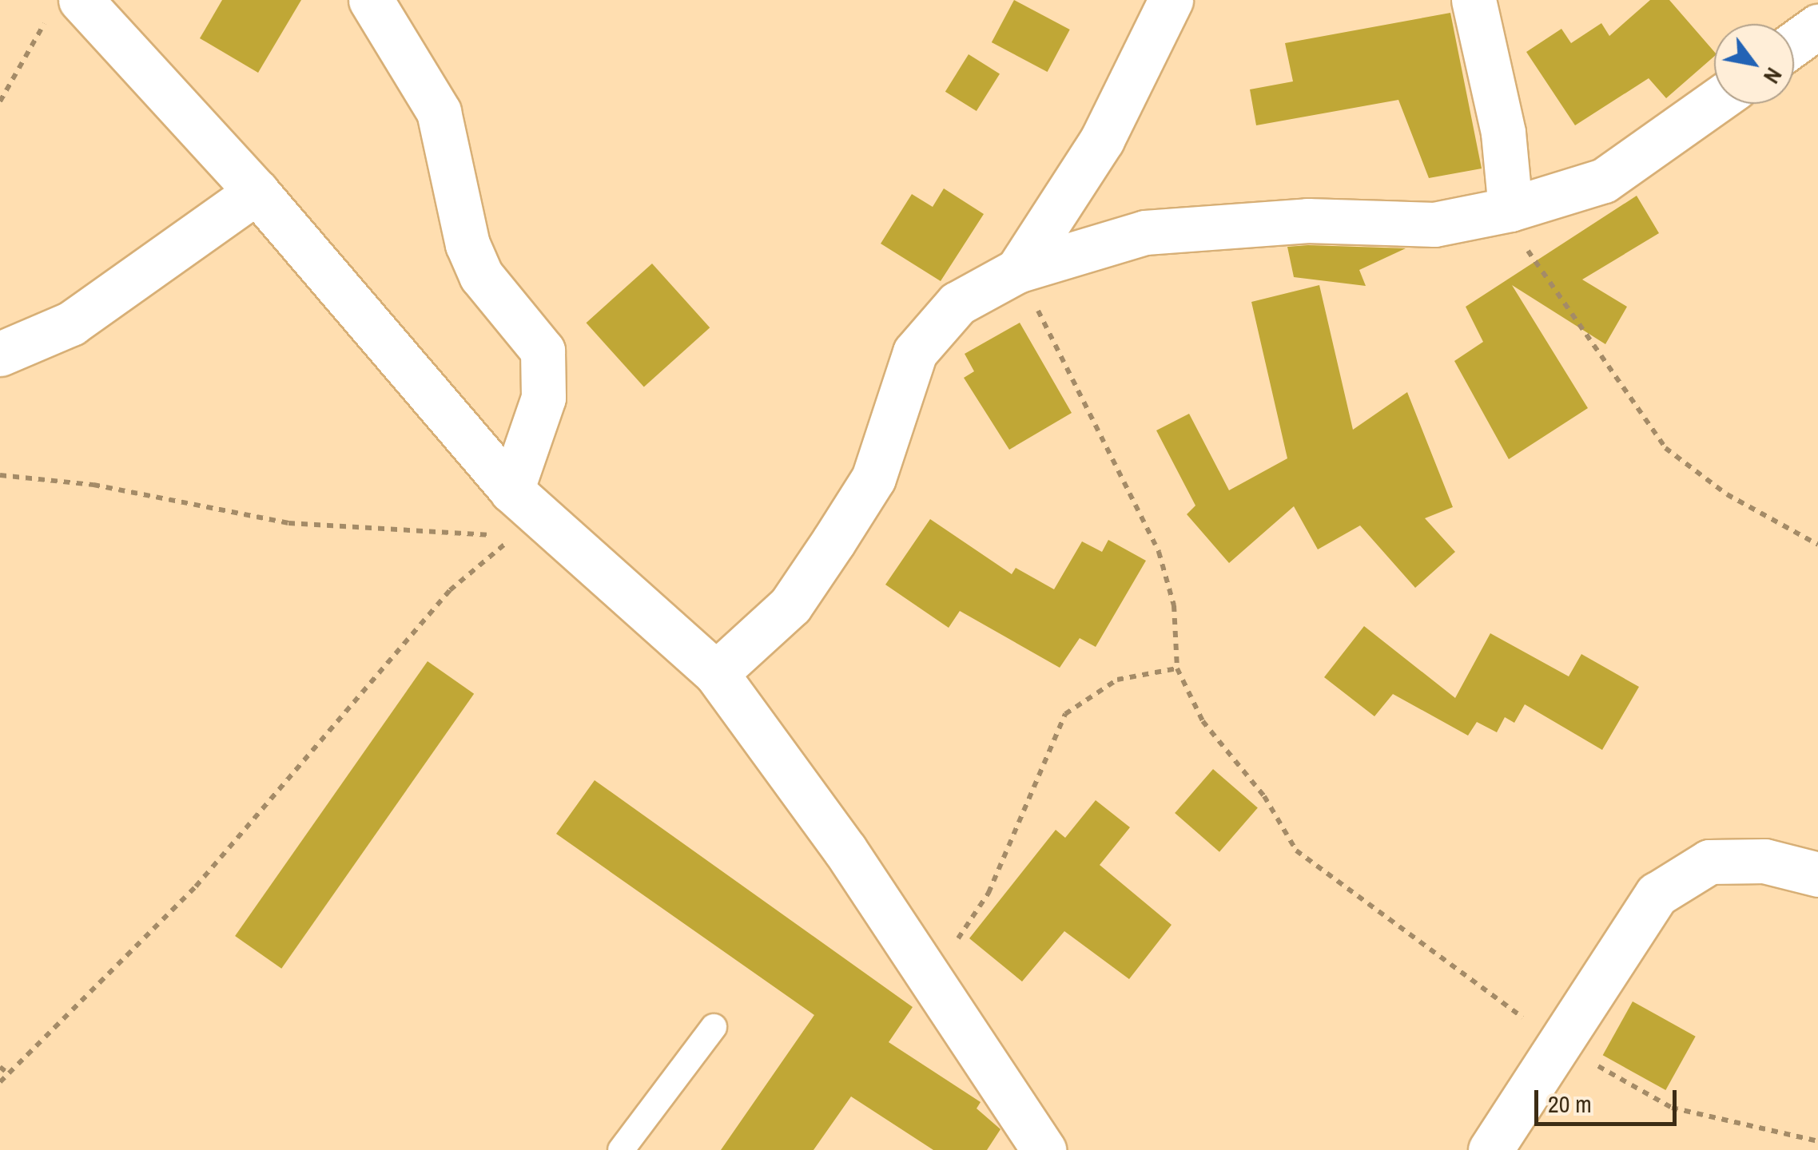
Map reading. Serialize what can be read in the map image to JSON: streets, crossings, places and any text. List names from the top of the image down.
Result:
{
  "scale_bar": "20 m",
  "north": "bottom right"
}
